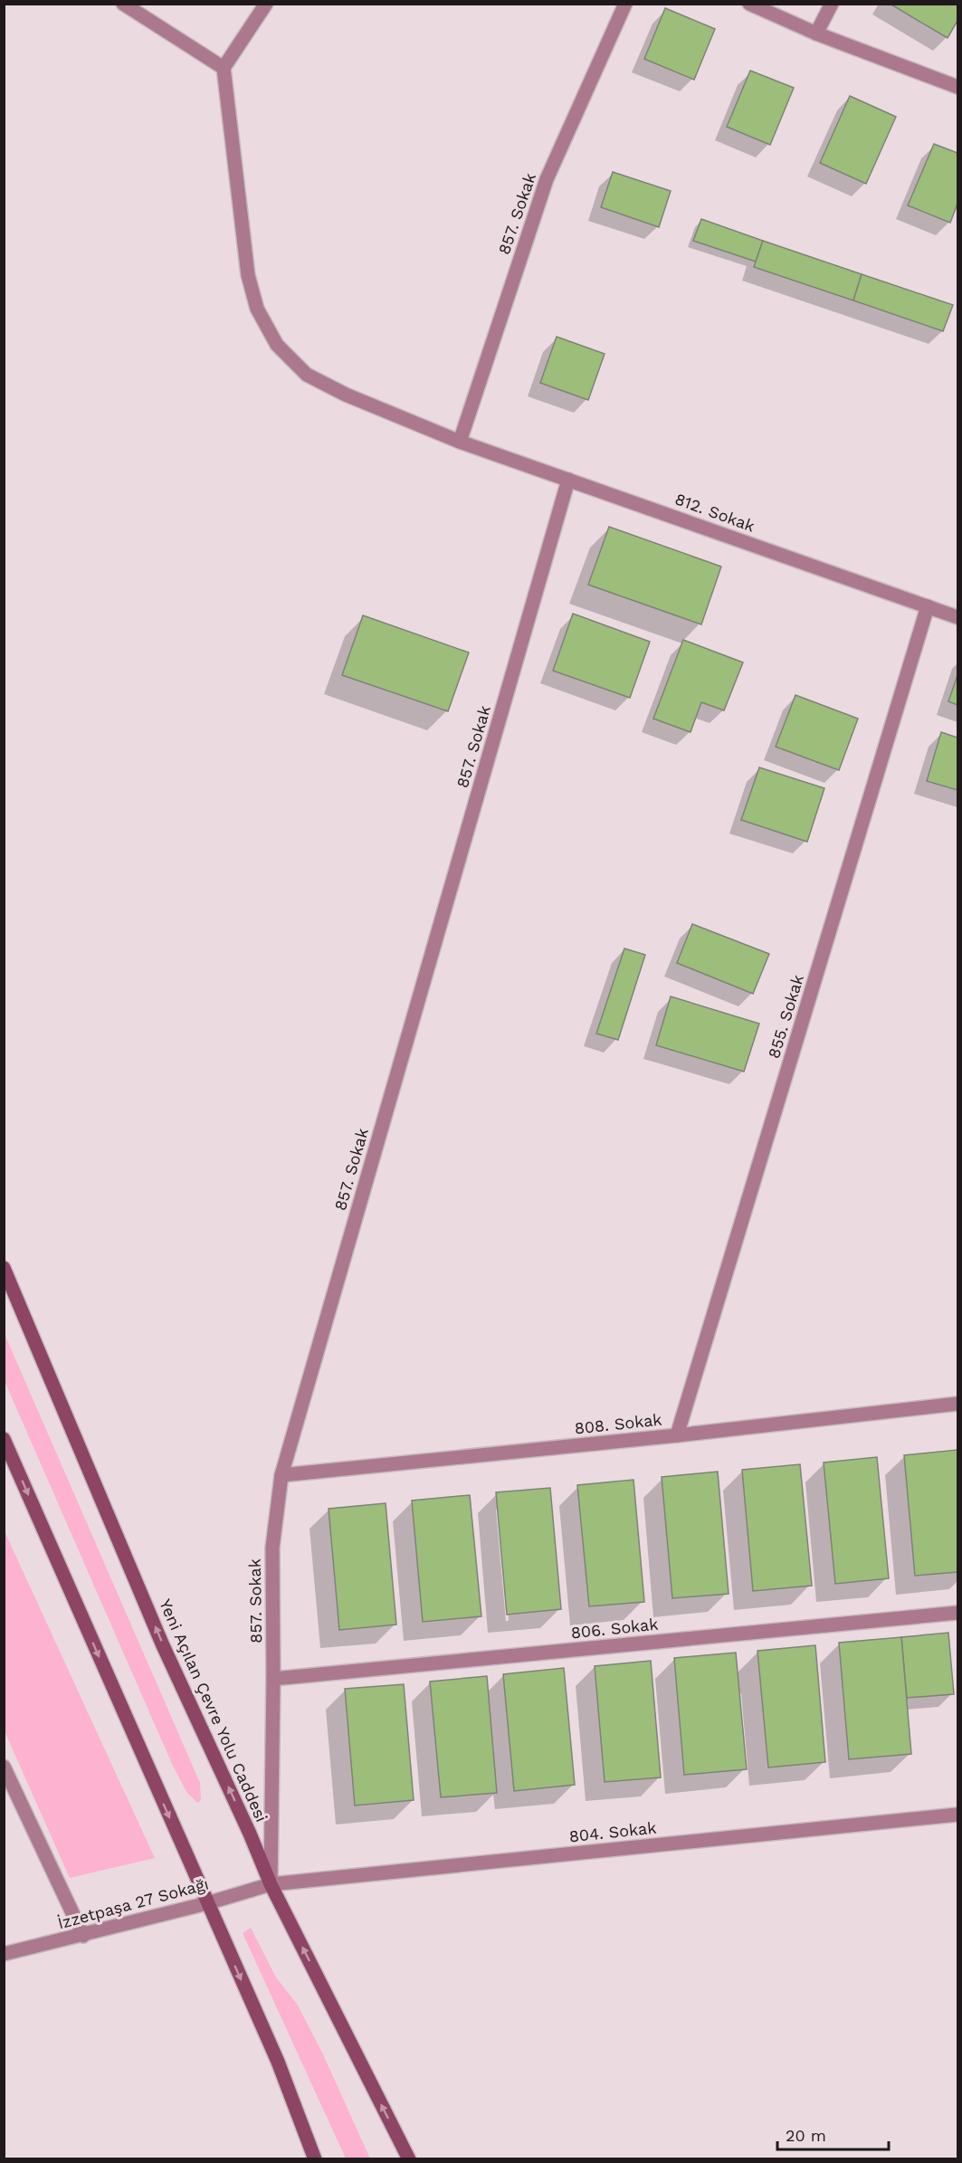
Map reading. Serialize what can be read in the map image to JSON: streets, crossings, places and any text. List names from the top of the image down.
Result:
{
  "streets": {
    "main road": ["Yeni Açılan Çevre Yolu Caddesi"],
    "street": [
      "857. Sokak",
      "812. Sokak",
      "855. Sokak",
      "808. Sokak",
      "806. Sokak",
      "804. Sokak",
      "İzzetpaşa 27 Sokağı"
    ]
  },
  "crossings": [
    ["857. Sokak", "812. Sokak"],
    ["857. Sokak", "808. Sokak"],
    ["857. Sokak", "806. Sokak"],
    ["857. Sokak", "Yeni Açılan Çevre Yolu Caddesi"],
    ["857. Sokak", "804. Sokak"],
    ["857. Sokak", "İzzetpaşa 27 Sokağı"],
    ["812. Sokak", "855. Sokak"],
    ["855. Sokak", "808. Sokak"],
    ["Yeni Açılan Çevre Yolu Caddesi", "804. Sokak"],
    ["Yeni Açılan Çevre Yolu Caddesi", "İzzetpaşa 27 Sokağı"],
    ["804. Sokak", "İzzetpaşa 27 Sokağı"]
  ],
  "scale_bar": "20 m"
}
